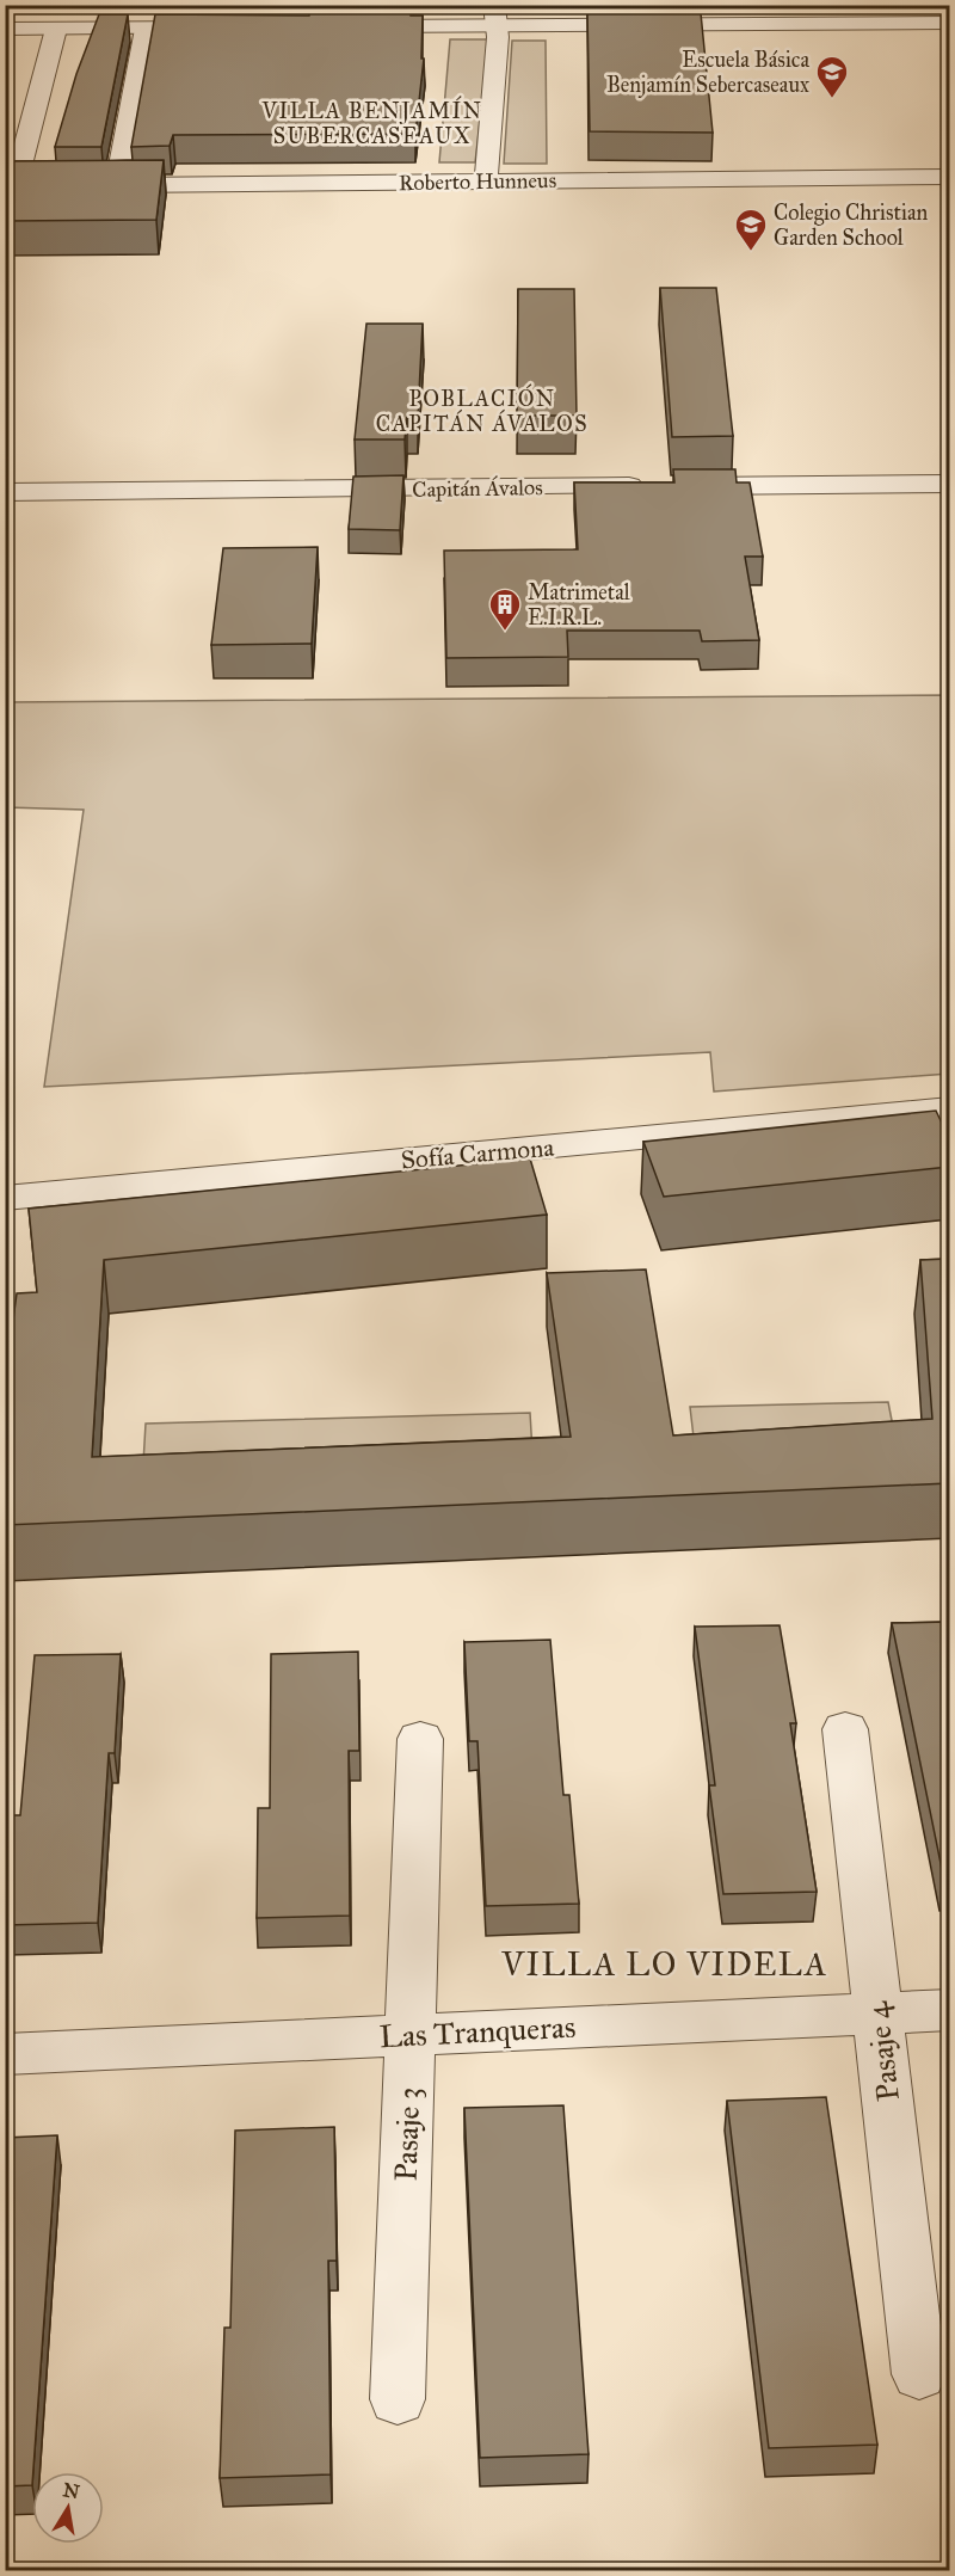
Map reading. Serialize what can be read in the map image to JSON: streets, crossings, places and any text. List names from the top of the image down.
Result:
{
  "streets": {
    "street": [
      "Roberto Hunneus",
      "Capitán Ávalos",
      "Sofía Carmona",
      "Las Tranqueras",
      "Pasaje 4",
      "Pasaje 3"
    ]
  },
  "crossings": [
    ["Las Tranqueras", "Pasaje 4"],
    ["Las Tranqueras", "Pasaje 3"]
  ],
  "districts": ["VILLA BENJAMÍN SUBERCASEAUX", "POBLACIÓN CAPITÁN ÁVALOS", "VILLA LO VIDELA"],
  "places": {
    "school or university": ["Escuela Básica Benjamín Sebercaseaux", "Colegio Christian Garden School"],
    "building": ["Matrimetal E.I.R.L."]
  },
  "north": "top"
}
